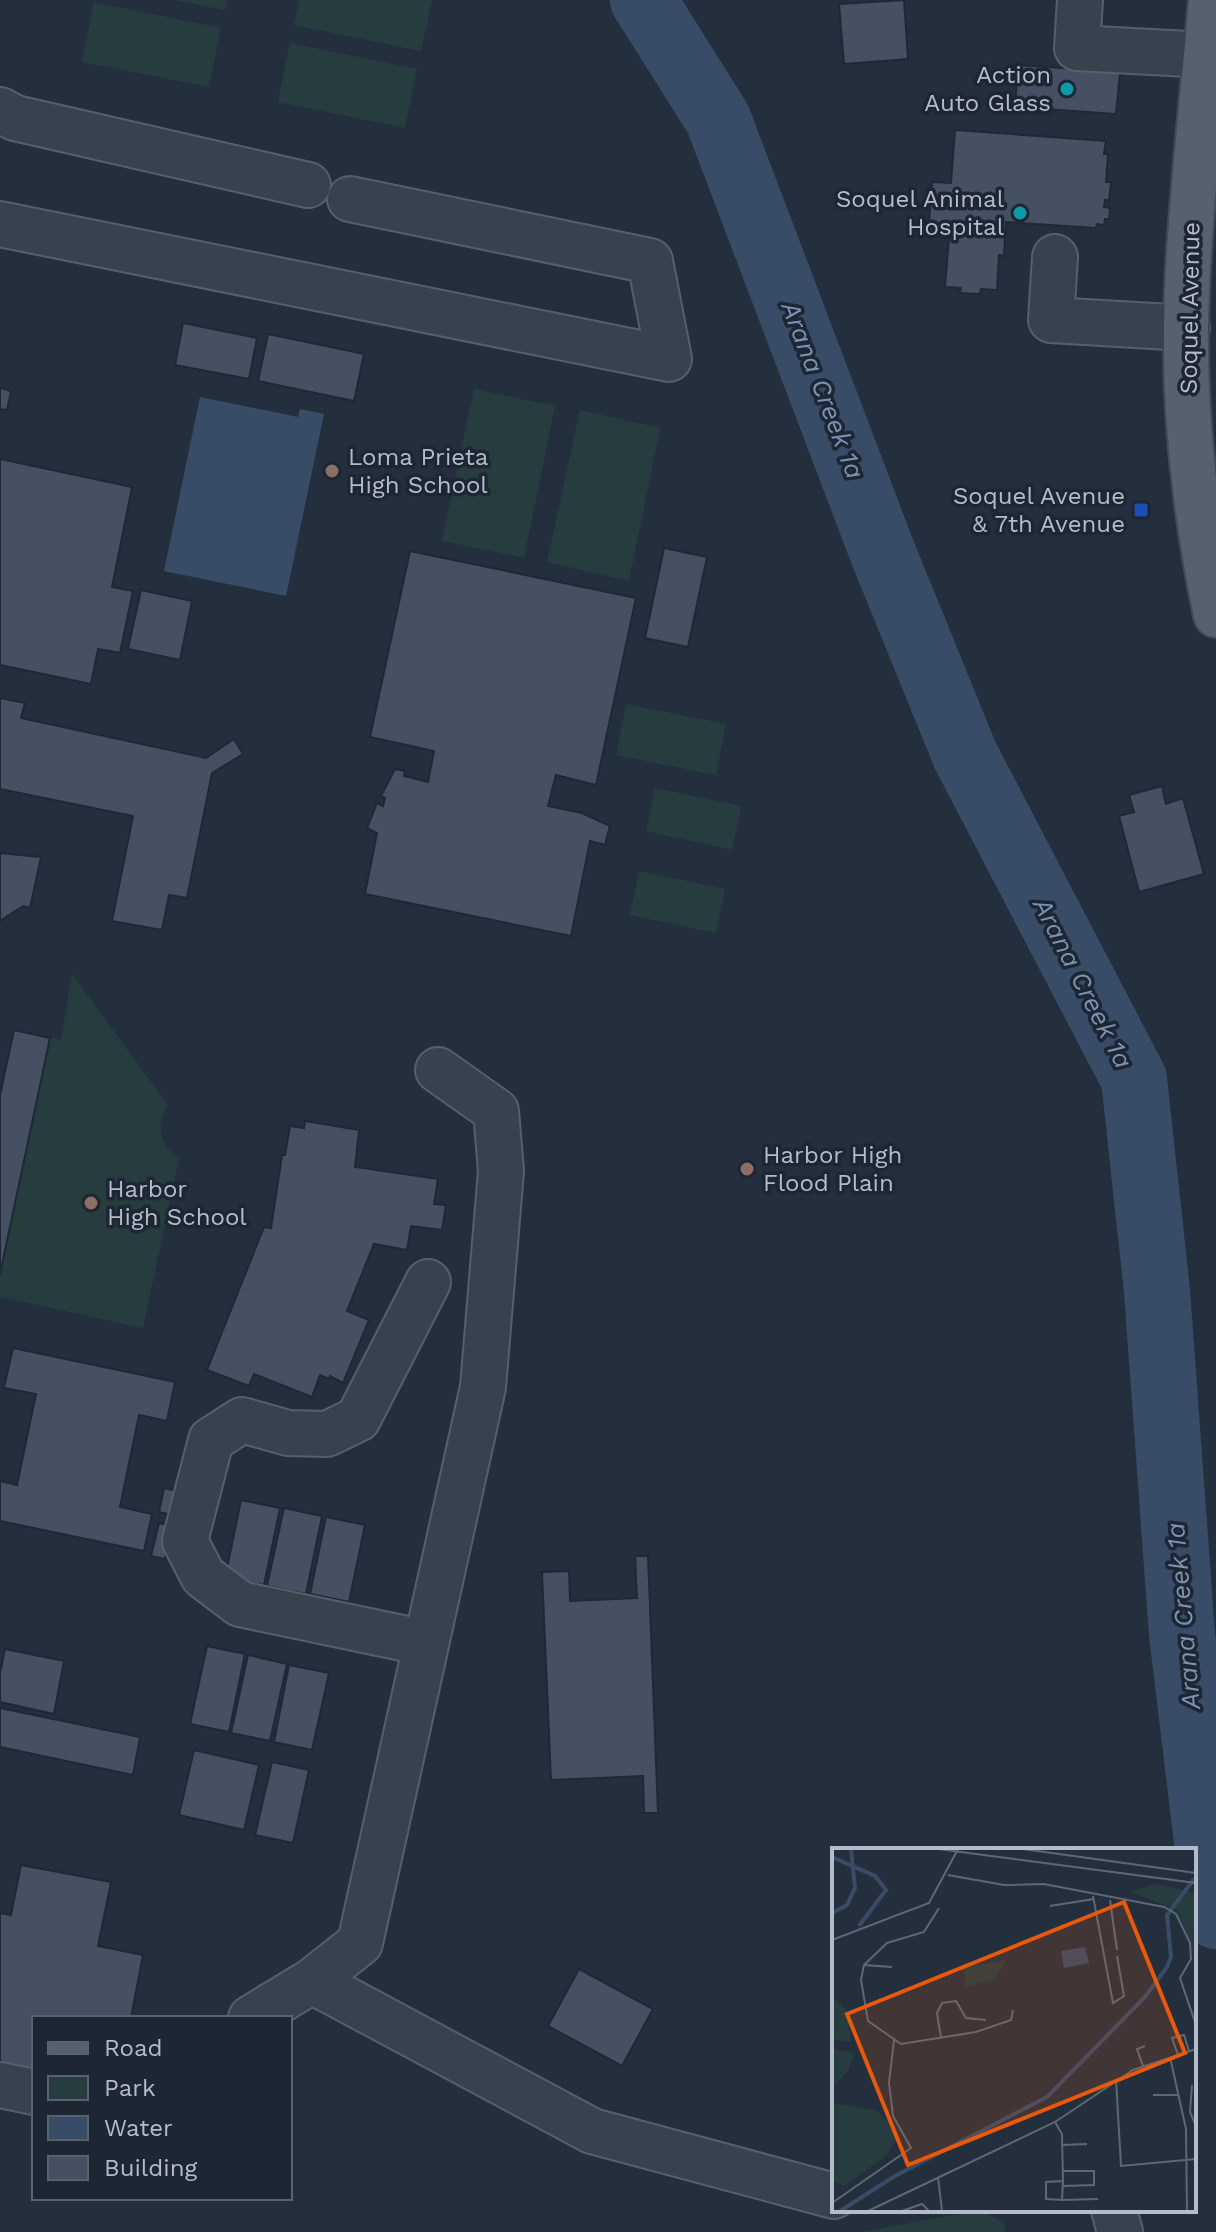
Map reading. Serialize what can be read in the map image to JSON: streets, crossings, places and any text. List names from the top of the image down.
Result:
{
  "streets": {
    "main road": ["Soquel Avenue"]
  },
  "water": ["Arana Creek 1a"],
  "places": {
    "other": [
      "Action Auto Glass",
      "Soquel Animal Hospital",
      "Loma Prieta High School",
      "Harbor High Flood Plain",
      "Harbor High School"
    ],
    "transit": ["Soquel Avenue & 7th Avenue"]
  },
  "legend": [
    "Road",
    "Park",
    "Water",
    "Building"
  ]
}
